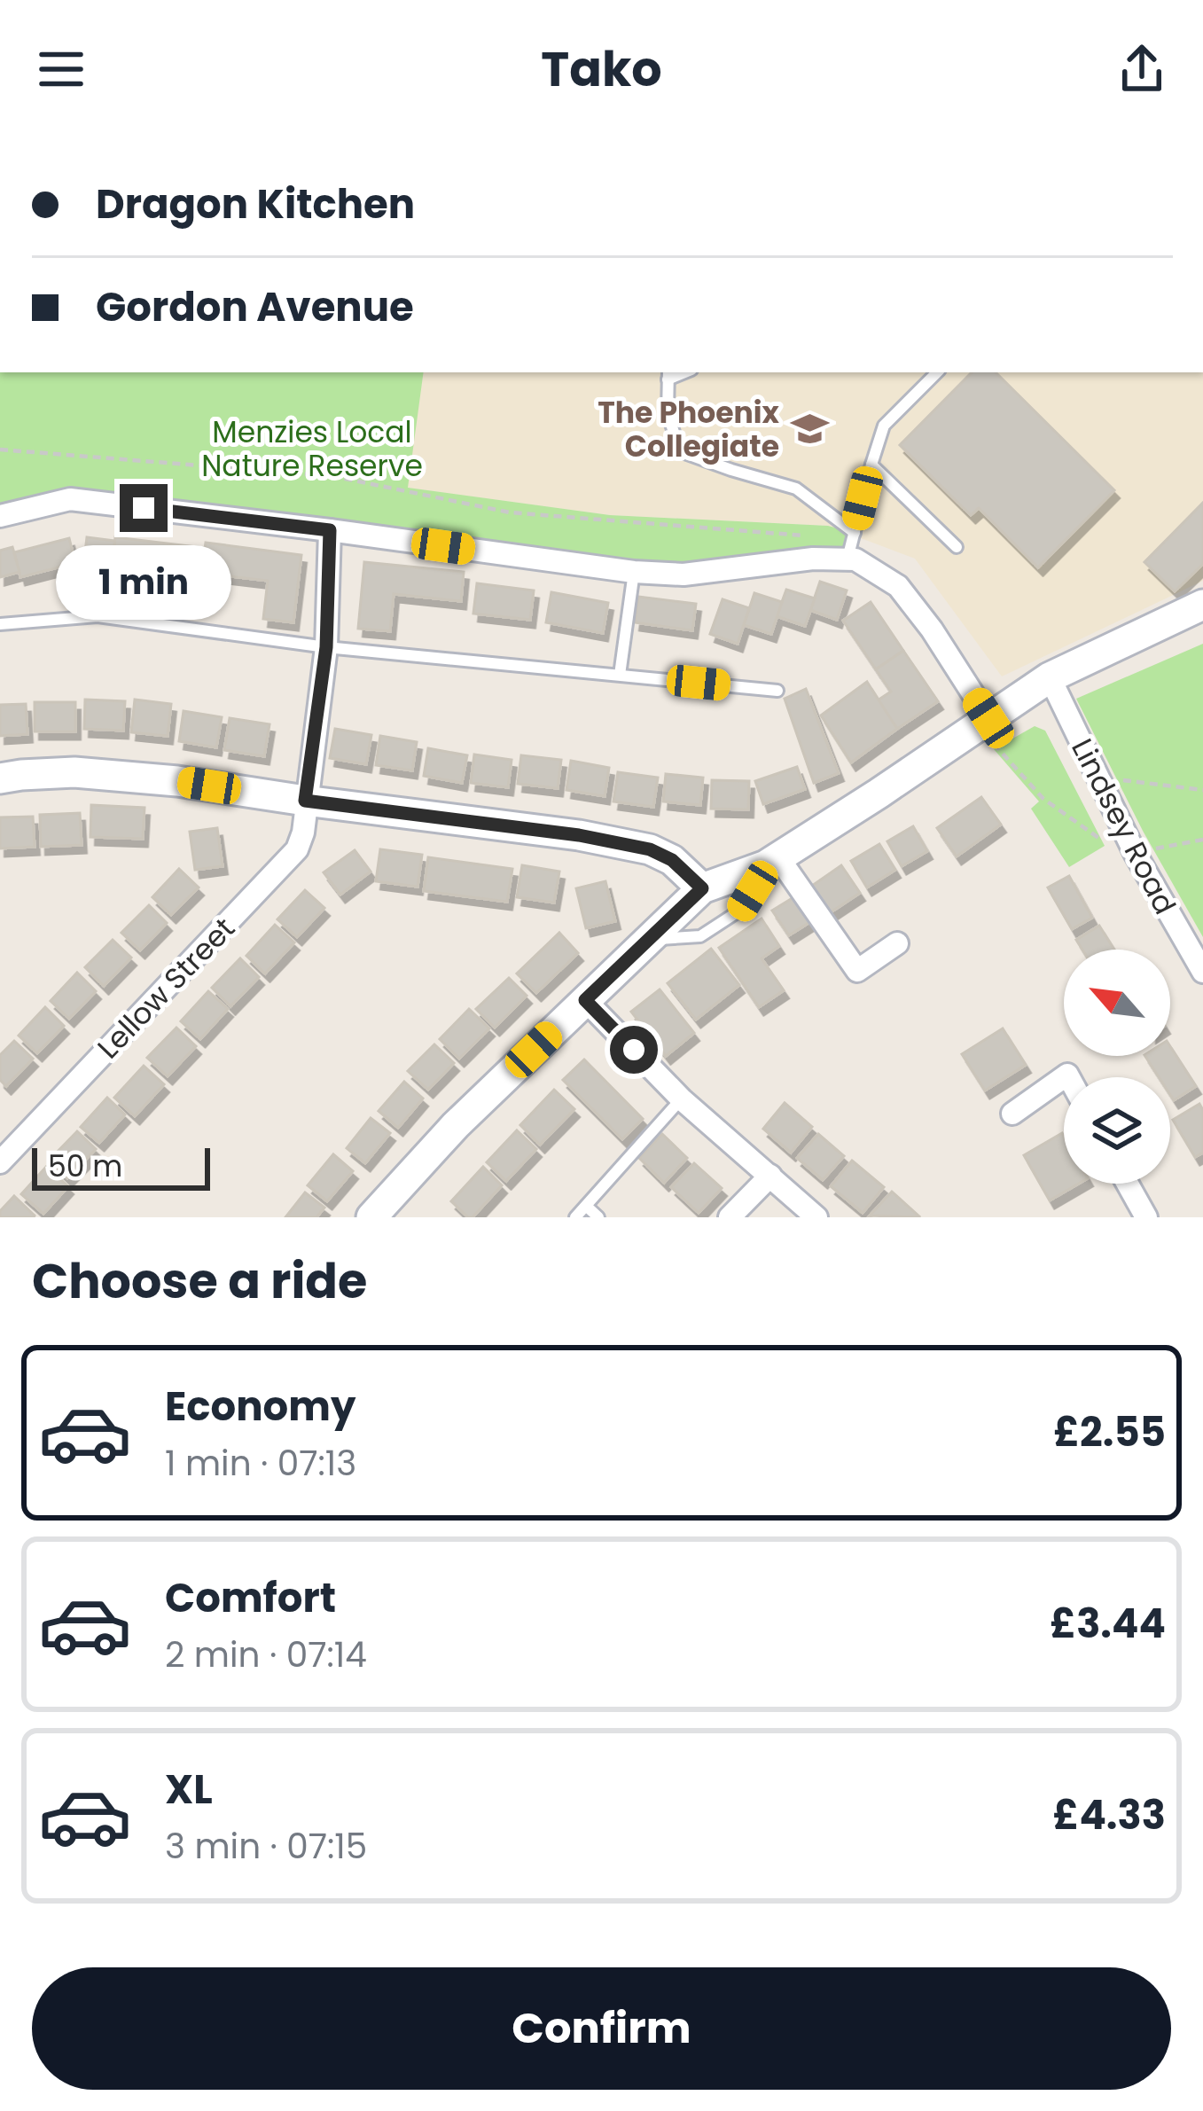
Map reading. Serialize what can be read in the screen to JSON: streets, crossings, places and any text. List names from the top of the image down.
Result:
{
  "streets": {
    "street": ["Lindsey Road", "Lellow Street"]
  },
  "parks": ["Menzies Local Nature Reserve"],
  "places": {
    "school or university": ["The Phoenix Collegiate"]
  },
  "scale_bar": "50 m",
  "north": "top left",
  "page": {
    "header": "Tako",
    "banner": ["Dragon Kitchen", "Gordon Avenue"],
    "bubble": "1 min",
    "scale": "50 m",
    "heading": "Choose a ride",
    "list": [
      {
        "name": "Economy",
        "note": "1 min · 07:13",
        "value": "£2.55"
      },
      {
        "name": "Comfort",
        "note": "2 min · 07:14",
        "value": "£3.44"
      },
      {
        "name": "XL",
        "note": "3 min · 07:15",
        "value": "£4.33"
      }
    ],
    "buttons": "Confirm"
  }
}
